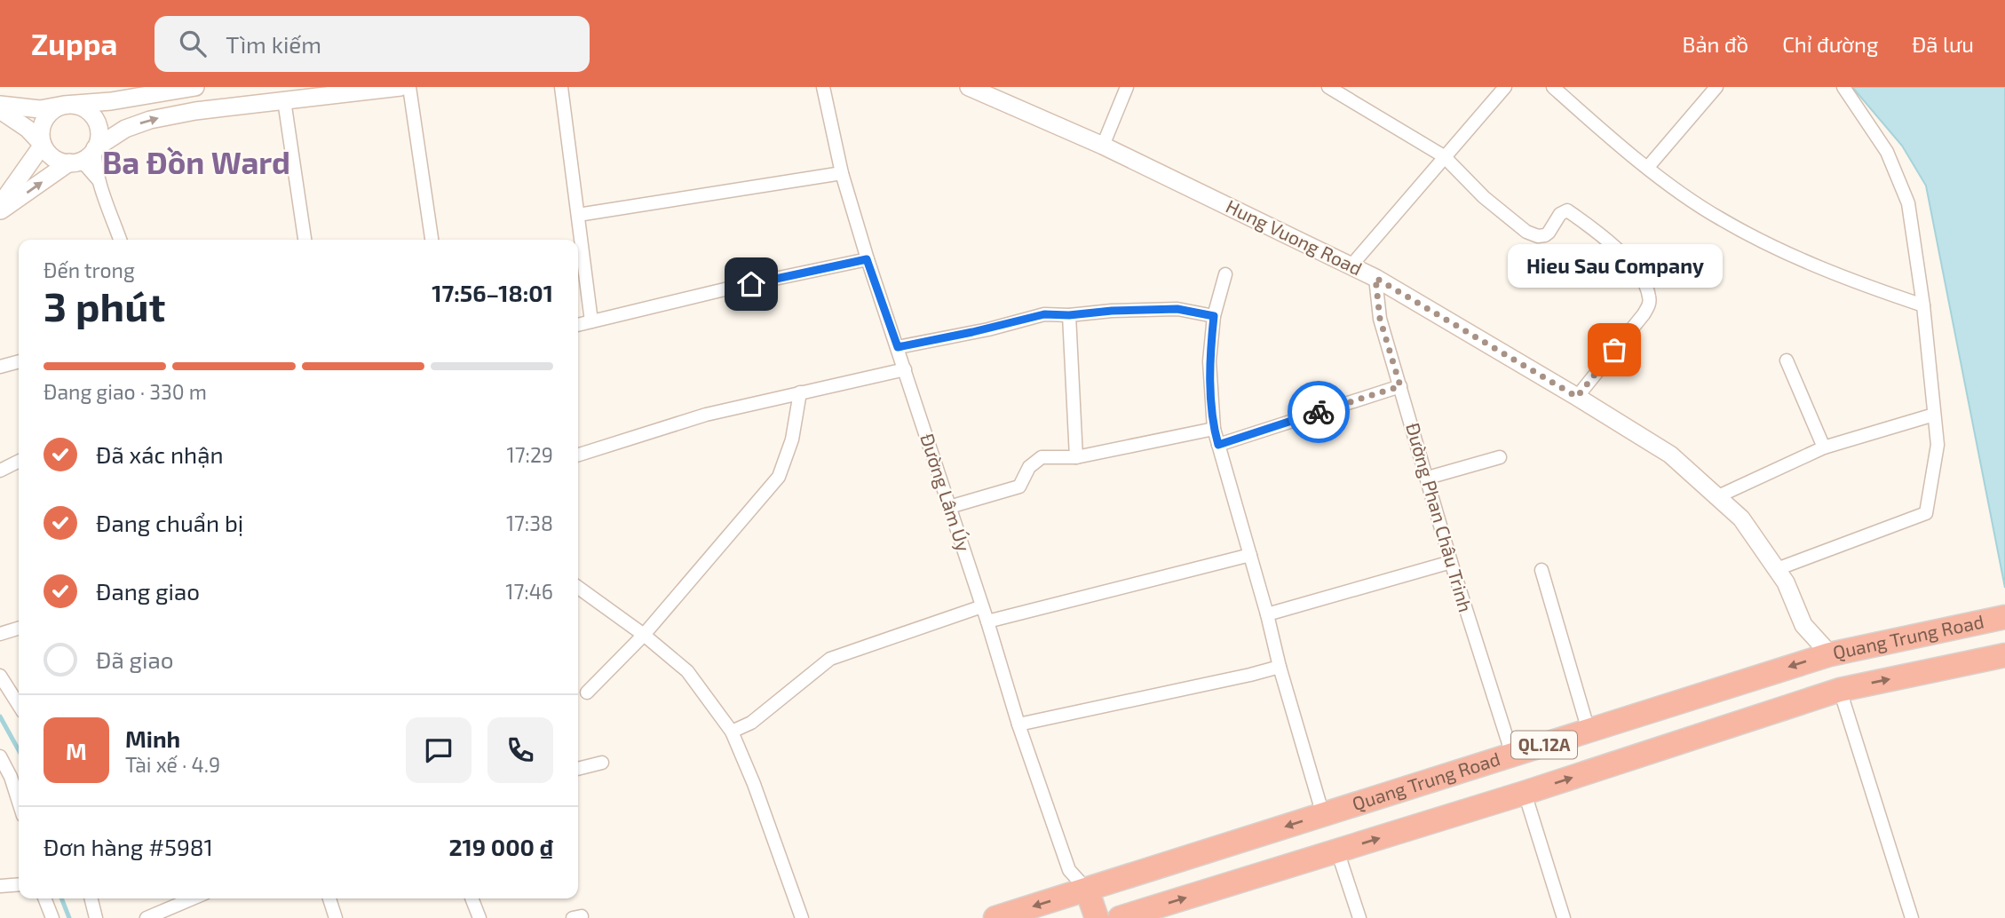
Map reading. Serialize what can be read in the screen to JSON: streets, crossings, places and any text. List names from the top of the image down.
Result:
{
  "streets": {
    "highway": ["Quang Trung Road", "QL.12A"],
    "street": ["Hung Vuong Road", "Đường Lâm Úy", "Đường Phan Châu Trinh"]
  },
  "crossings": [
    ["Hung Vuong Road", "Đường Phan Châu Trinh"],
    ["Hung Vuong Road", "Quang Trung Road"],
    ["Đường Lâm Úy", "Quang Trung Road"],
    ["Đường Phan Châu Trinh", "Quang Trung Road"]
  ],
  "districts": ["Ba Đồn Ward"],
  "places": ["Hieu Sau Company"],
  "page": {
    "header": "Zuppa",
    "search": "Tìm kiếm",
    "nav": ["Bản đồ", "Chỉ đường", "Đã lưu"],
    "heading": ["3 phút", "Đến trong", "17:56–18:01"],
    "panel": [
      "Minh",
      "Tài xế · 4.9",
      "Đơn hàng #5981",
      "219 000 ₫"
    ],
    "bubble": "Hieu Sau Company",
    "bar": "Đang giao · 330 m",
    "list": [
      ["Đã xác nhận", "17:29"],
      ["Đang chuẩn bị", "17:38"],
      ["Đang giao", "17:46"],
      "Đã giao"
    ],
    "round": "M"
  }
}
